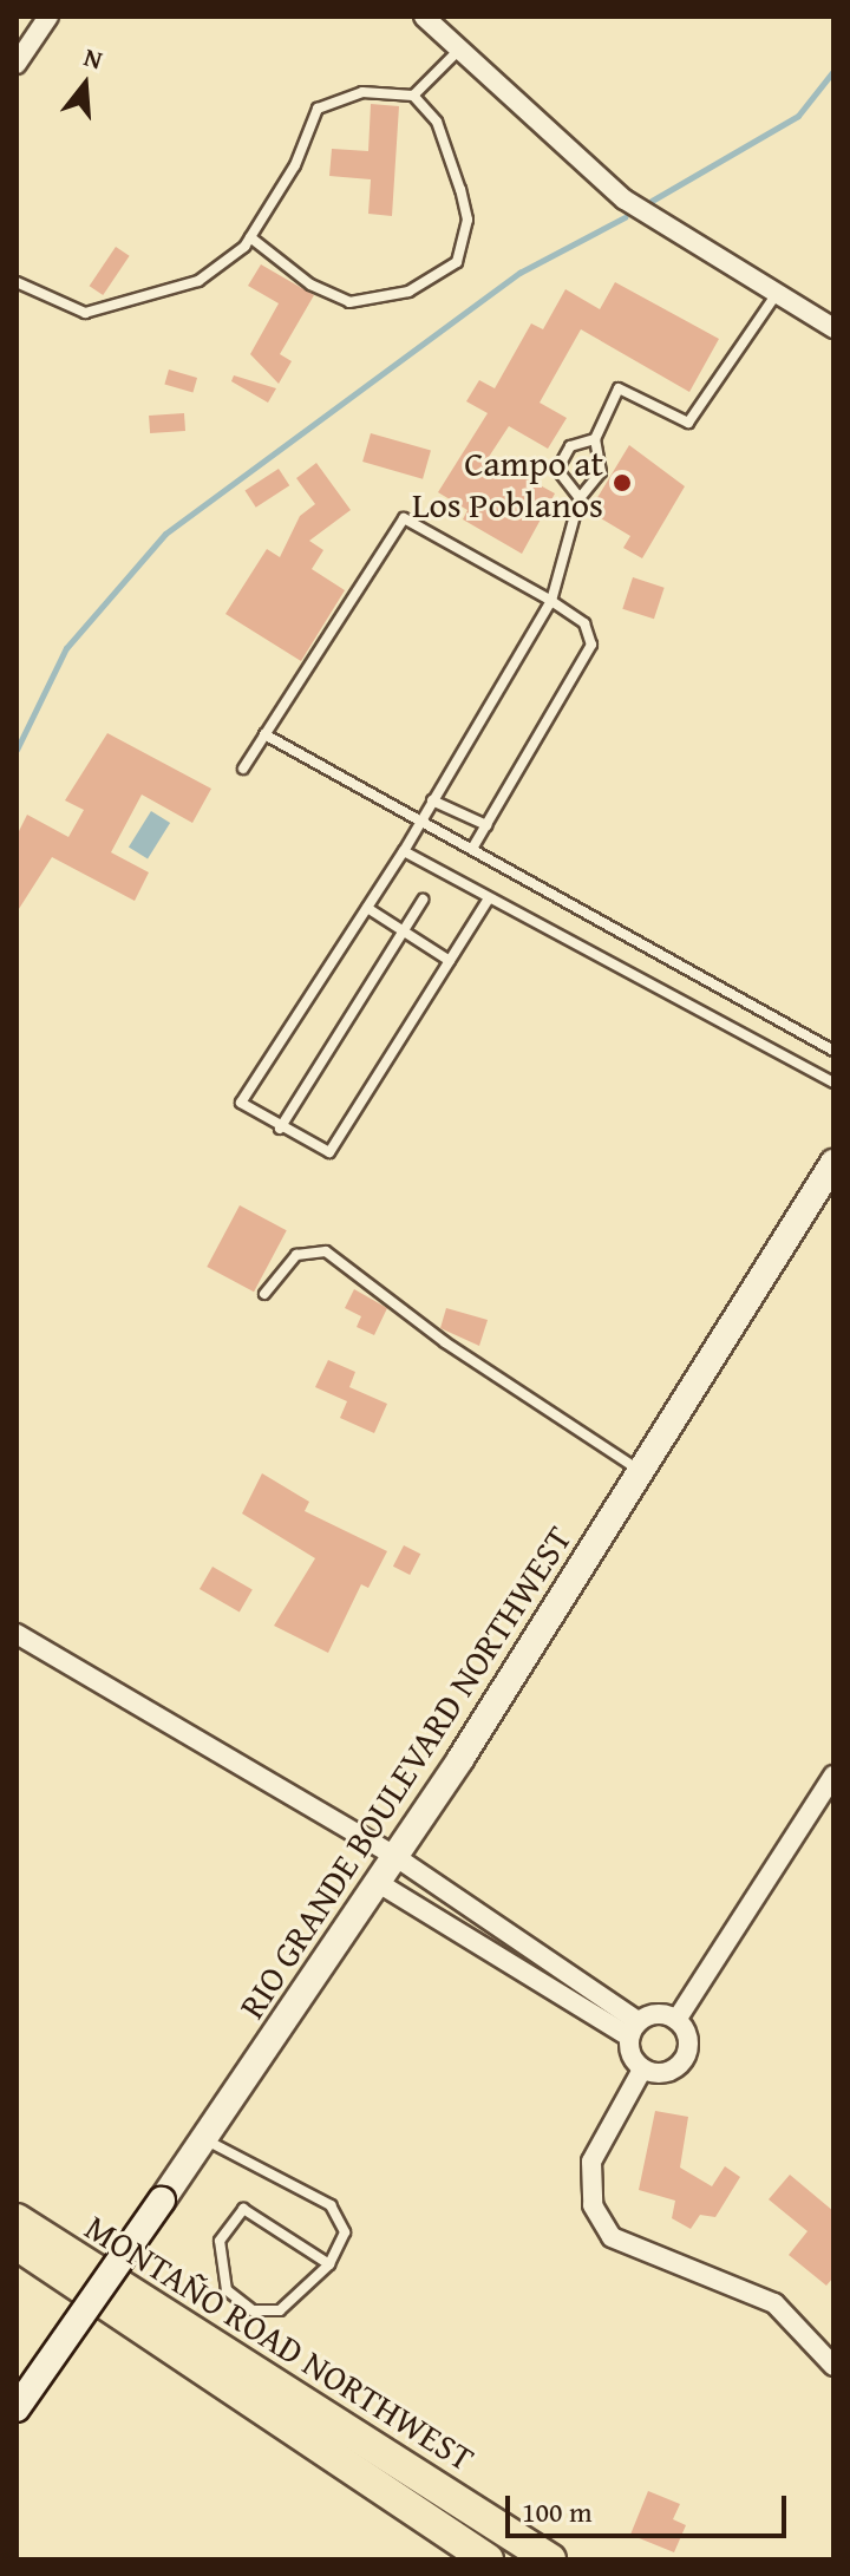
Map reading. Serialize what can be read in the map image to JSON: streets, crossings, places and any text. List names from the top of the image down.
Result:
{
  "streets": {
    "main road": ["MONTAÑO ROAD NORTHWEST"],
    "street": ["RIO GRANDE BOULEVARD NORTHWEST"]
  },
  "places": ["Campo at Los Poblanos"],
  "scale_bar": "100 m",
  "north": "top"
}
